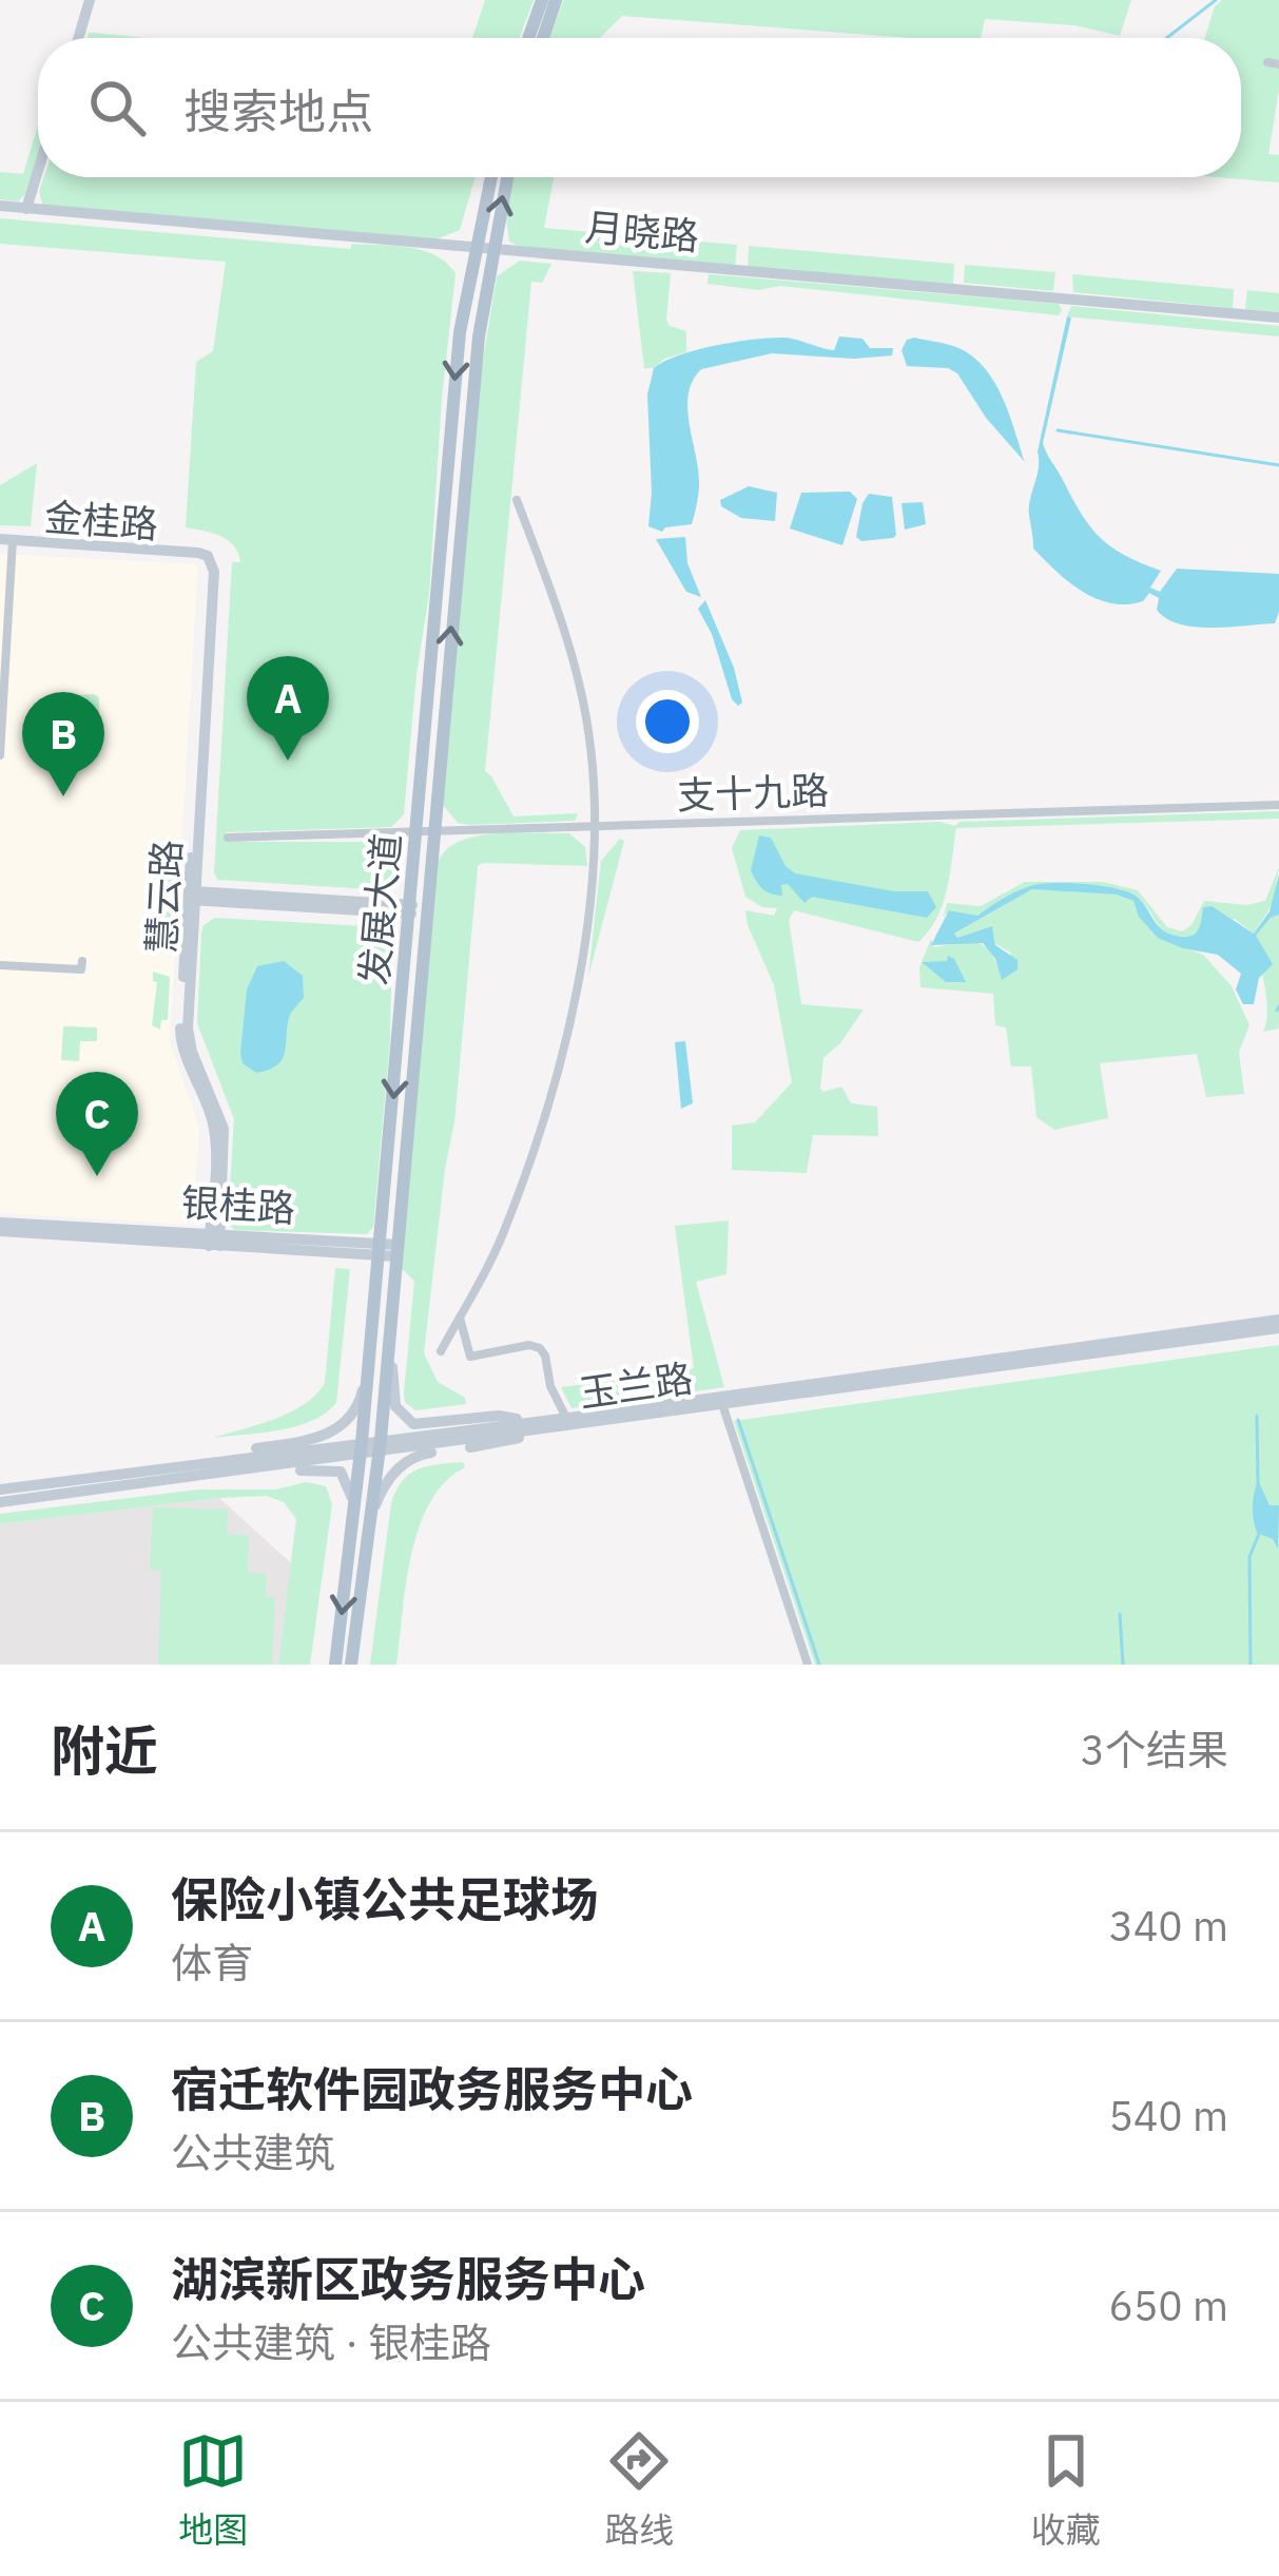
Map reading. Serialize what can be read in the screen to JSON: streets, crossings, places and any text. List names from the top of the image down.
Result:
{
  "streets": {
    "main road": ["发展大道"],
    "street": [
      "月晓路",
      "金桂路",
      "支十九路",
      "慧云路",
      "银桂路",
      "玉兰路"
    ]
  },
  "crossings": [
    ["月晓路", "发展大道"],
    ["金桂路", "慧云路"],
    ["支十九路", "发展大道"],
    ["慧云路", "银桂路"],
    ["发展大道", "银桂路"],
    ["发展大道", "玉兰路"]
  ],
  "page": {
    "search": "搜索地点",
    "pins": ["A", "B", "C"],
    "heading": ["附近", "3个结果"],
    "list": [
      {
        "mark": "A",
        "name": "保险小镇公共足球场",
        "note": "体育",
        "value": "340 m"
      },
      {
        "mark": "B",
        "name": "宿迁软件园政务服务中心",
        "note": "公共建筑",
        "value": "540 m"
      },
      {
        "mark": "C",
        "name": "湖滨新区政务服务中心",
        "note": "公共建筑 · 银桂路",
        "value": "650 m"
      }
    ],
    "nav": ["地图", "路线", "收藏"]
  }
}
